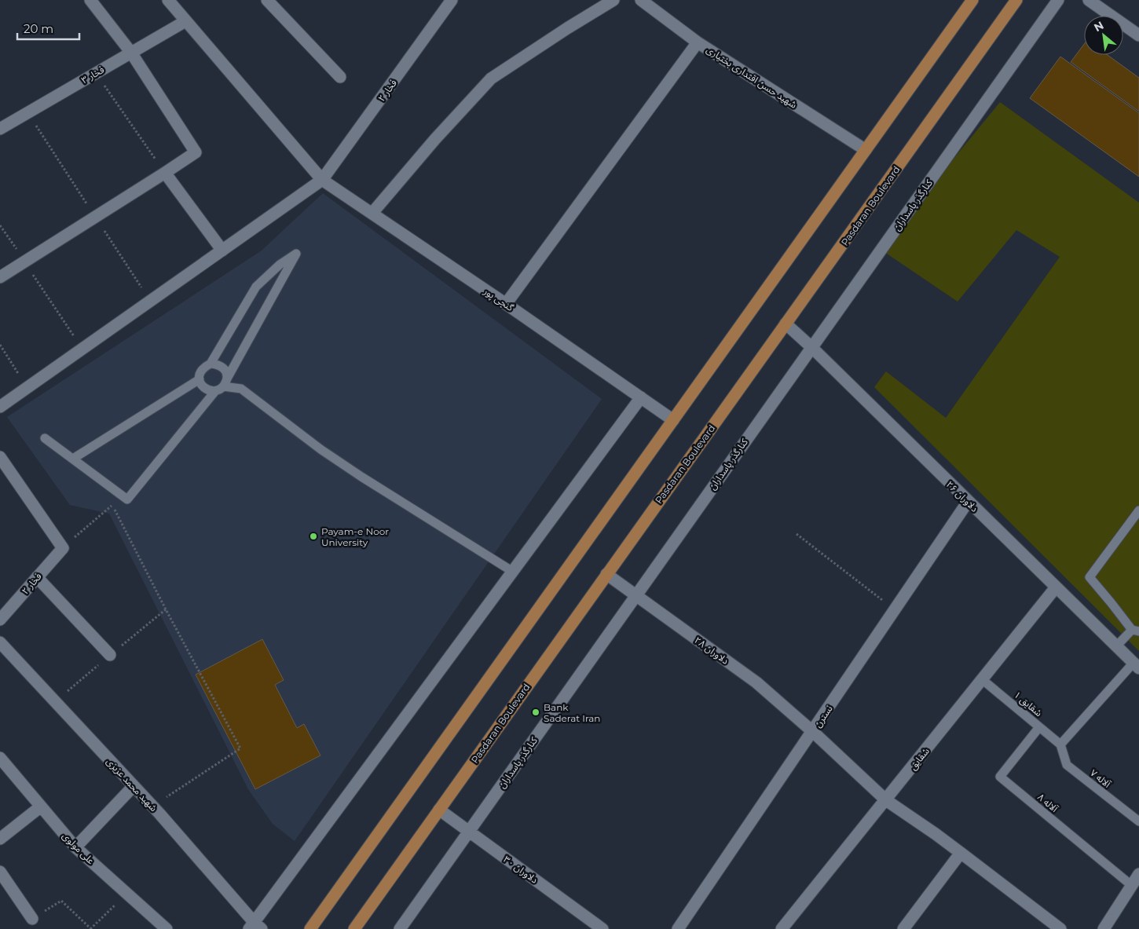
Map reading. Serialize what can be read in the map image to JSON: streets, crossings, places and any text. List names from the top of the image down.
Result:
{
  "streets": {
    "main road": ["Pasdaran Boulevard"],
    "street": [
      "فخار ۳",
      "شهید حسن اقتداری بختیاری",
      "فخار ۲",
      "کنارگذر پاسداران",
      "گنجی پور",
      "دلاوران ۲۶",
      "دلاوران ۲۸",
      "نسترن",
      "شقایق",
      "شهید محمد عزیزی",
      "علی مولوی",
      "دلاوران ۳۰"
    ],
    "lane": ["شقایق ۱", "آلاله ۷", "آلاله ۸"]
  },
  "crossings": [
    ["فخار ۳", "گنجی پور"],
    ["فخار ۲", "گنجی پور"],
    ["کنارگذر پاسداران", "دلاوران ۲۶"],
    ["کنارگذر پاسداران", "دلاوران ۲۸"],
    ["کنارگذر پاسداران", "دلاوران ۳۰"],
    ["Pasdaran Boulevard", "دلاوران ۲۶"],
    ["Pasdaran Boulevard", "دلاوران ۲۸"],
    ["Pasdaran Boulevard", "دلاوران ۳۰"],
    ["دلاوران ۲۶", "نسترن"],
    ["دلاوران ۲۶", "شقایق"],
    ["دلاوران ۲۸", "نسترن"],
    ["دلاوران ۲۸", "شقایق"],
    ["شقایق ۱", "شقایق"],
    ["شقایق ۱", "آلاله ۷"],
    ["شقایق ۱", "آلاله ۸"]
  ],
  "places": ["Payam-e Noor University", "Bank Saderat Iran"],
  "scale_bar": "20 m",
  "north": "top left"
}
